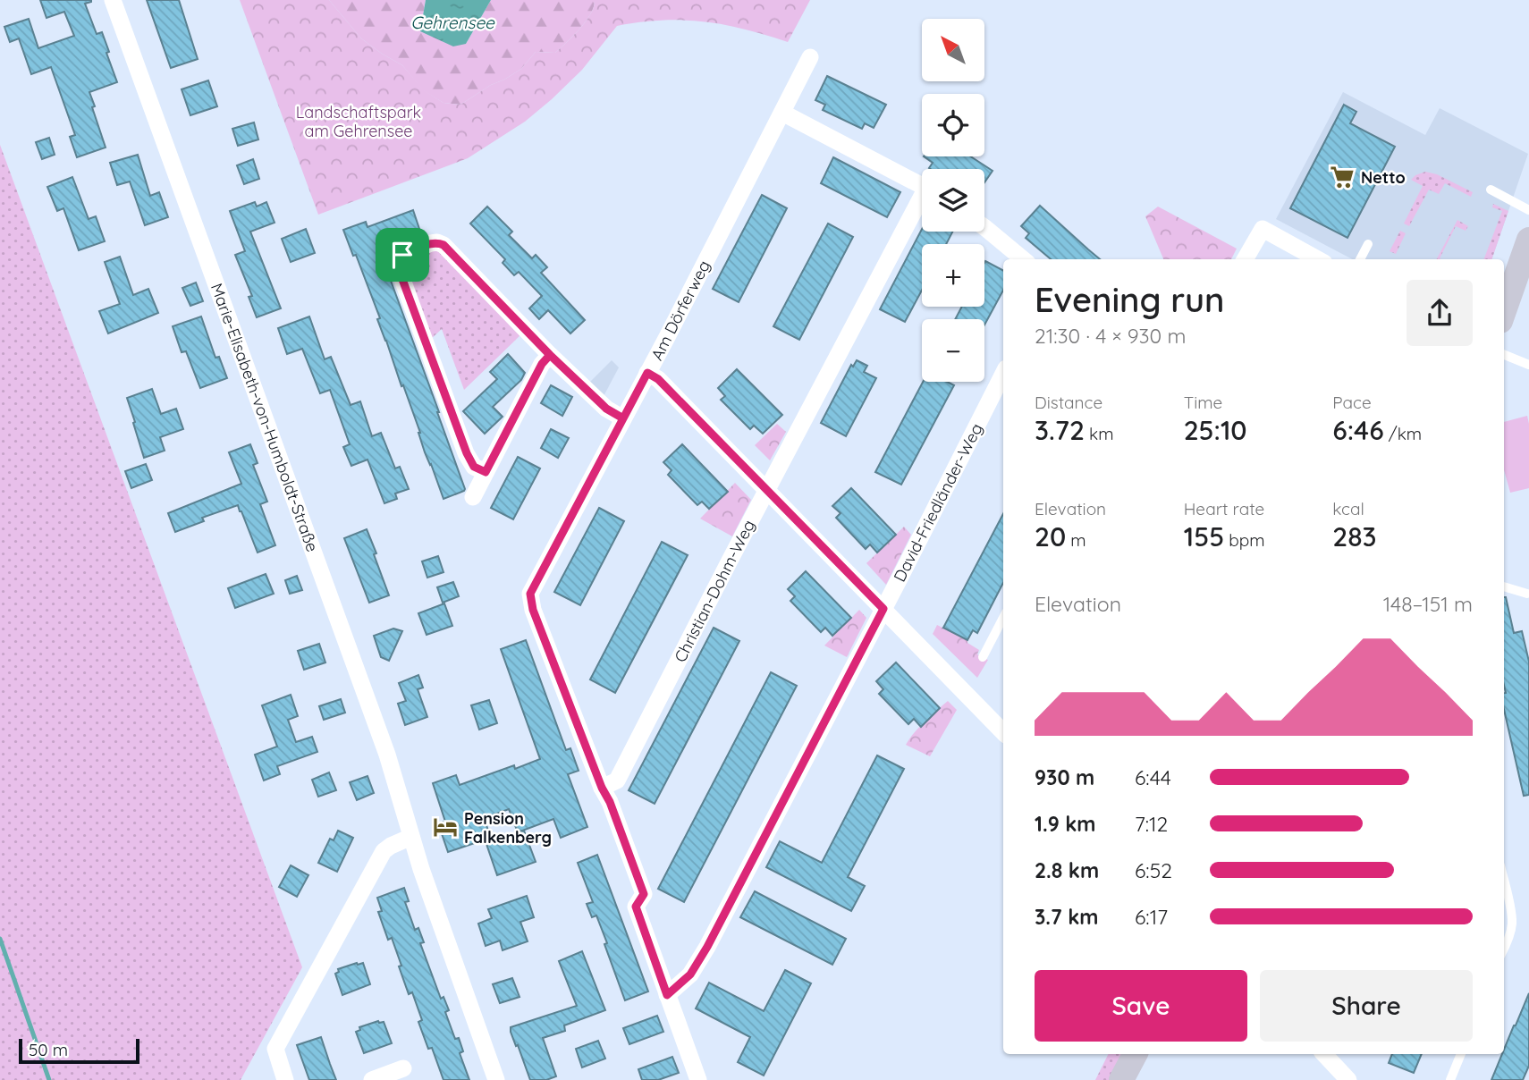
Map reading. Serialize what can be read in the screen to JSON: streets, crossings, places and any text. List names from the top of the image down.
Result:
{
  "streets": {
    "street": [
      "Am Dörferweg",
      "Marie-Elisabeth-von-Humboldt-Straße",
      "David-Friedländer-Weg",
      "Christian-Dohm-Weg"
    ]
  },
  "crossings": [
    ["Am Dörferweg", "Christian-Dohm-Weg"]
  ],
  "water": ["Gehrensee"],
  "parks": ["Landschaftspark am Gehrensee"],
  "places": {
    "supermarket": ["Netto"],
    "hotel": ["Pension Falkenberg"]
  },
  "scale_bar": "50 m",
  "north": "top left",
  "page": {
    "map_buttons": ["+", "−"],
    "heading": ["Evening run", "21:30 · 4 × 930 m"],
    "stats": [
      ["Distance", "3.72 km"],
      ["Time", "25:10"],
      ["Pace", "6:46 /km"],
      ["Elevation", "20 m"],
      ["Heart rate", "155 bpm"],
      ["kcal", "283"]
    ],
    "chart": ["Elevation", "148–151 m"],
    "list": [
      {
        "name": "930 m",
        "note": "6:44"
      },
      {
        "name": "1.9 km",
        "note": "7:12"
      },
      {
        "name": "2.8 km",
        "note": "6:52"
      },
      {
        "name": "3.7 km",
        "note": "6:17"
      }
    ],
    "buttons": ["Save", "Share"],
    "scale": "50 m"
  }
}
